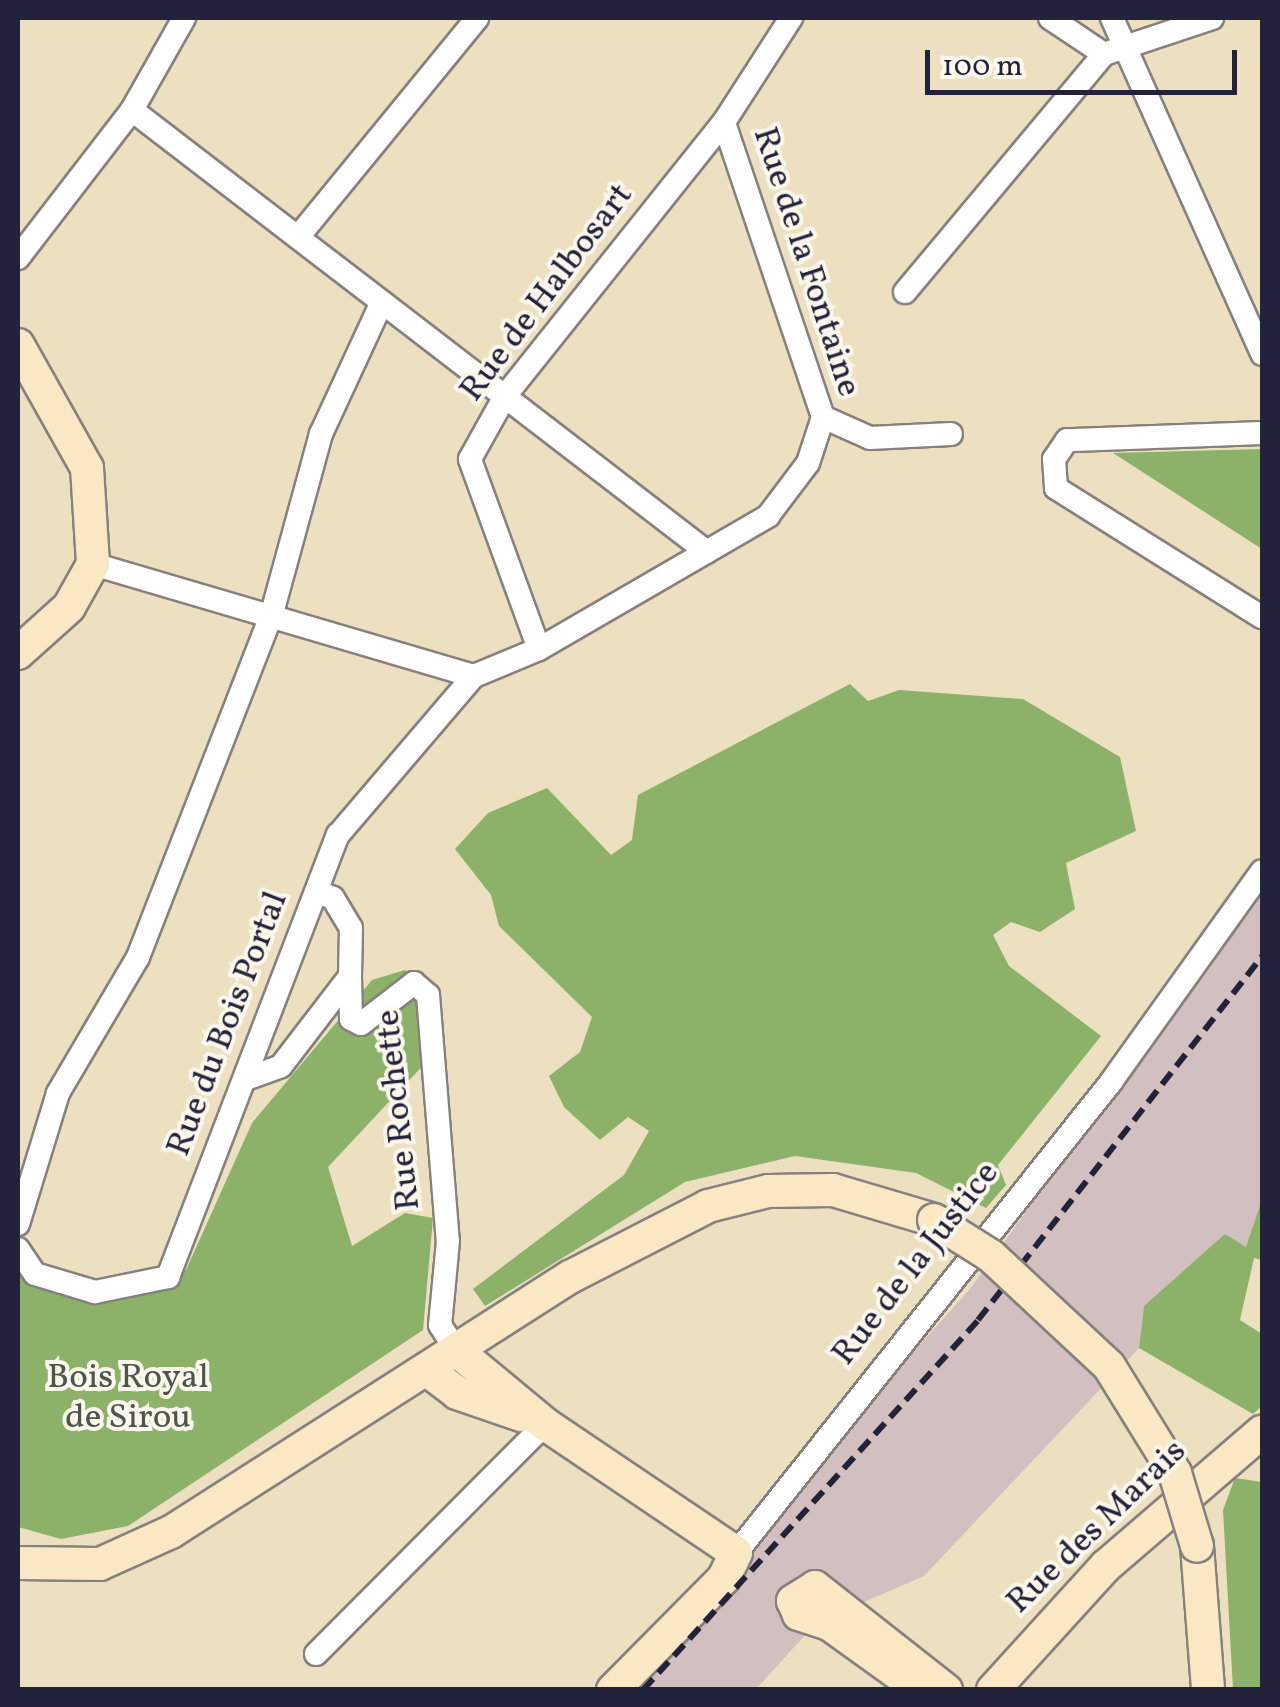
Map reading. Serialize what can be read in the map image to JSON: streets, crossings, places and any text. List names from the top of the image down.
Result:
{
  "streets": {
    "street": [
      "Rue de la Fontaine",
      "Rue de Halbosart",
      "Rue du Bois Portal",
      "Rue Rochette",
      "Rue de la Justice",
      "Rue des Marais"
    ]
  },
  "crossings": [
    ["Rue de la Fontaine", "Rue de Halbosart"],
    ["Rue du Bois Portal", "Rue Rochette"]
  ],
  "parks": ["Bois Royal de Sirou"],
  "scale_bar": "100 m"
}
